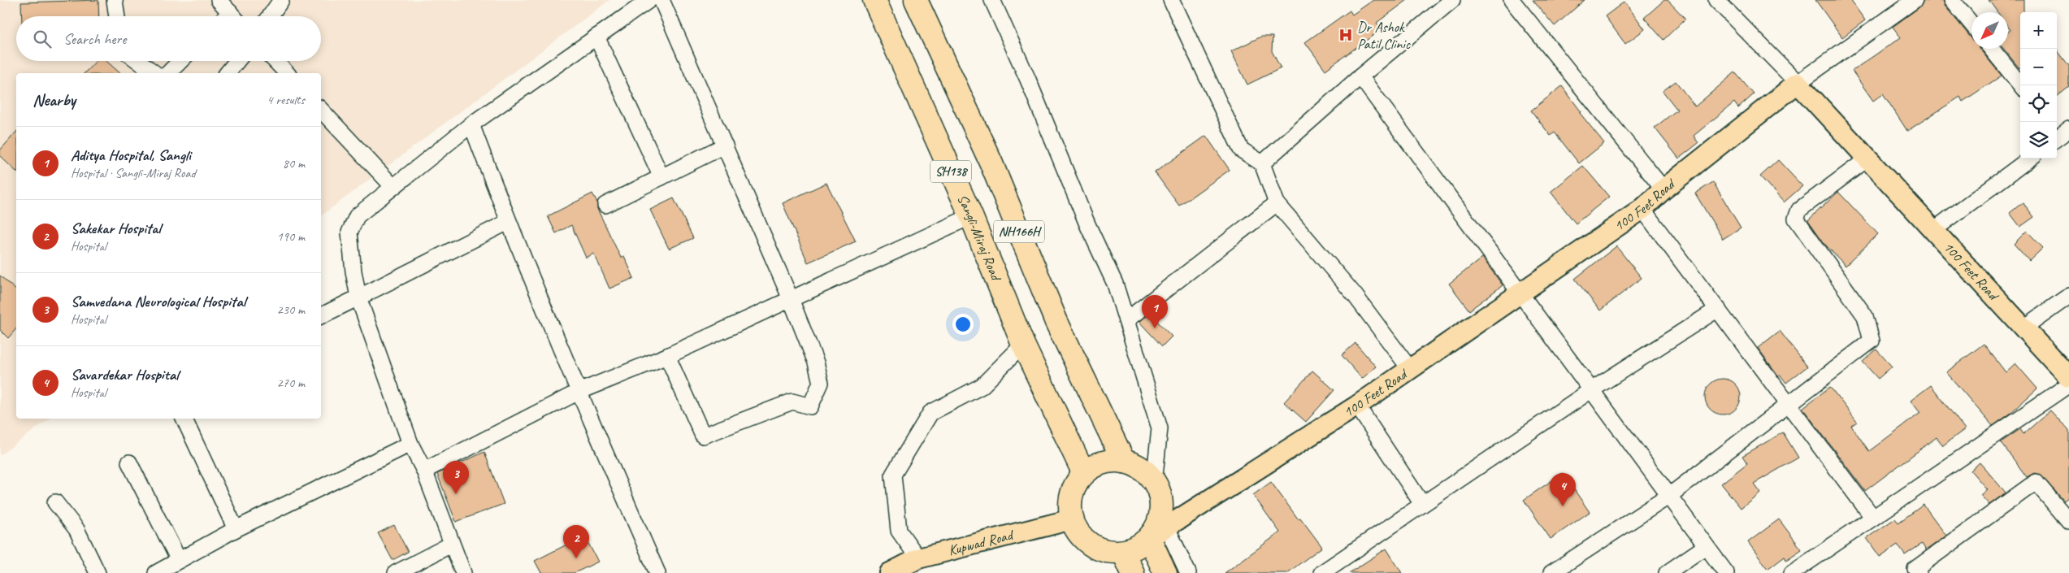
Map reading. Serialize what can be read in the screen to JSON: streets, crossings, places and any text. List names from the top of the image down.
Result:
{
  "streets": {
    "highway": ["SH138", "NH166H", "Sangli-Miraj Road"],
    "main road": ["100 Feet Road", "Kupwad Road"]
  },
  "crossings": [
    ["100 Feet Road", "NH166H"],
    ["100 Feet Road", "Sangli-Miraj Road"],
    ["100 Feet Road", "Kupwad Road"],
    ["NH166H", "Sangli-Miraj Road"],
    ["NH166H", "Kupwad Road"],
    ["Sangli-Miraj Road", "Kupwad Road"]
  ],
  "places": {
    "hospital": ["Dr Ashok Patil Clinic"]
  },
  "north": "bottom left",
  "page": {
    "map_buttons": ["+", "−"],
    "search": "Search here",
    "heading": ["Nearby", "4 results"],
    "list": [
      {
        "mark": "1",
        "name": "Aditya Hospital, Sangli",
        "note": "Hospital · Sangli-Miraj Road",
        "value": "80 m"
      },
      {
        "mark": "2",
        "name": "Sakekar Hospital",
        "note": "Hospital",
        "value": "190 m"
      },
      {
        "mark": "3",
        "name": "Samvedana Neurological Hospital",
        "note": "Hospital",
        "value": "230 m"
      },
      {
        "mark": "4",
        "name": "Savardekar Hospital",
        "note": "Hospital",
        "value": "270 m"
      }
    ],
    "pins": [
      "1",
      "3",
      "4",
      "2"
    ]
  }
}
